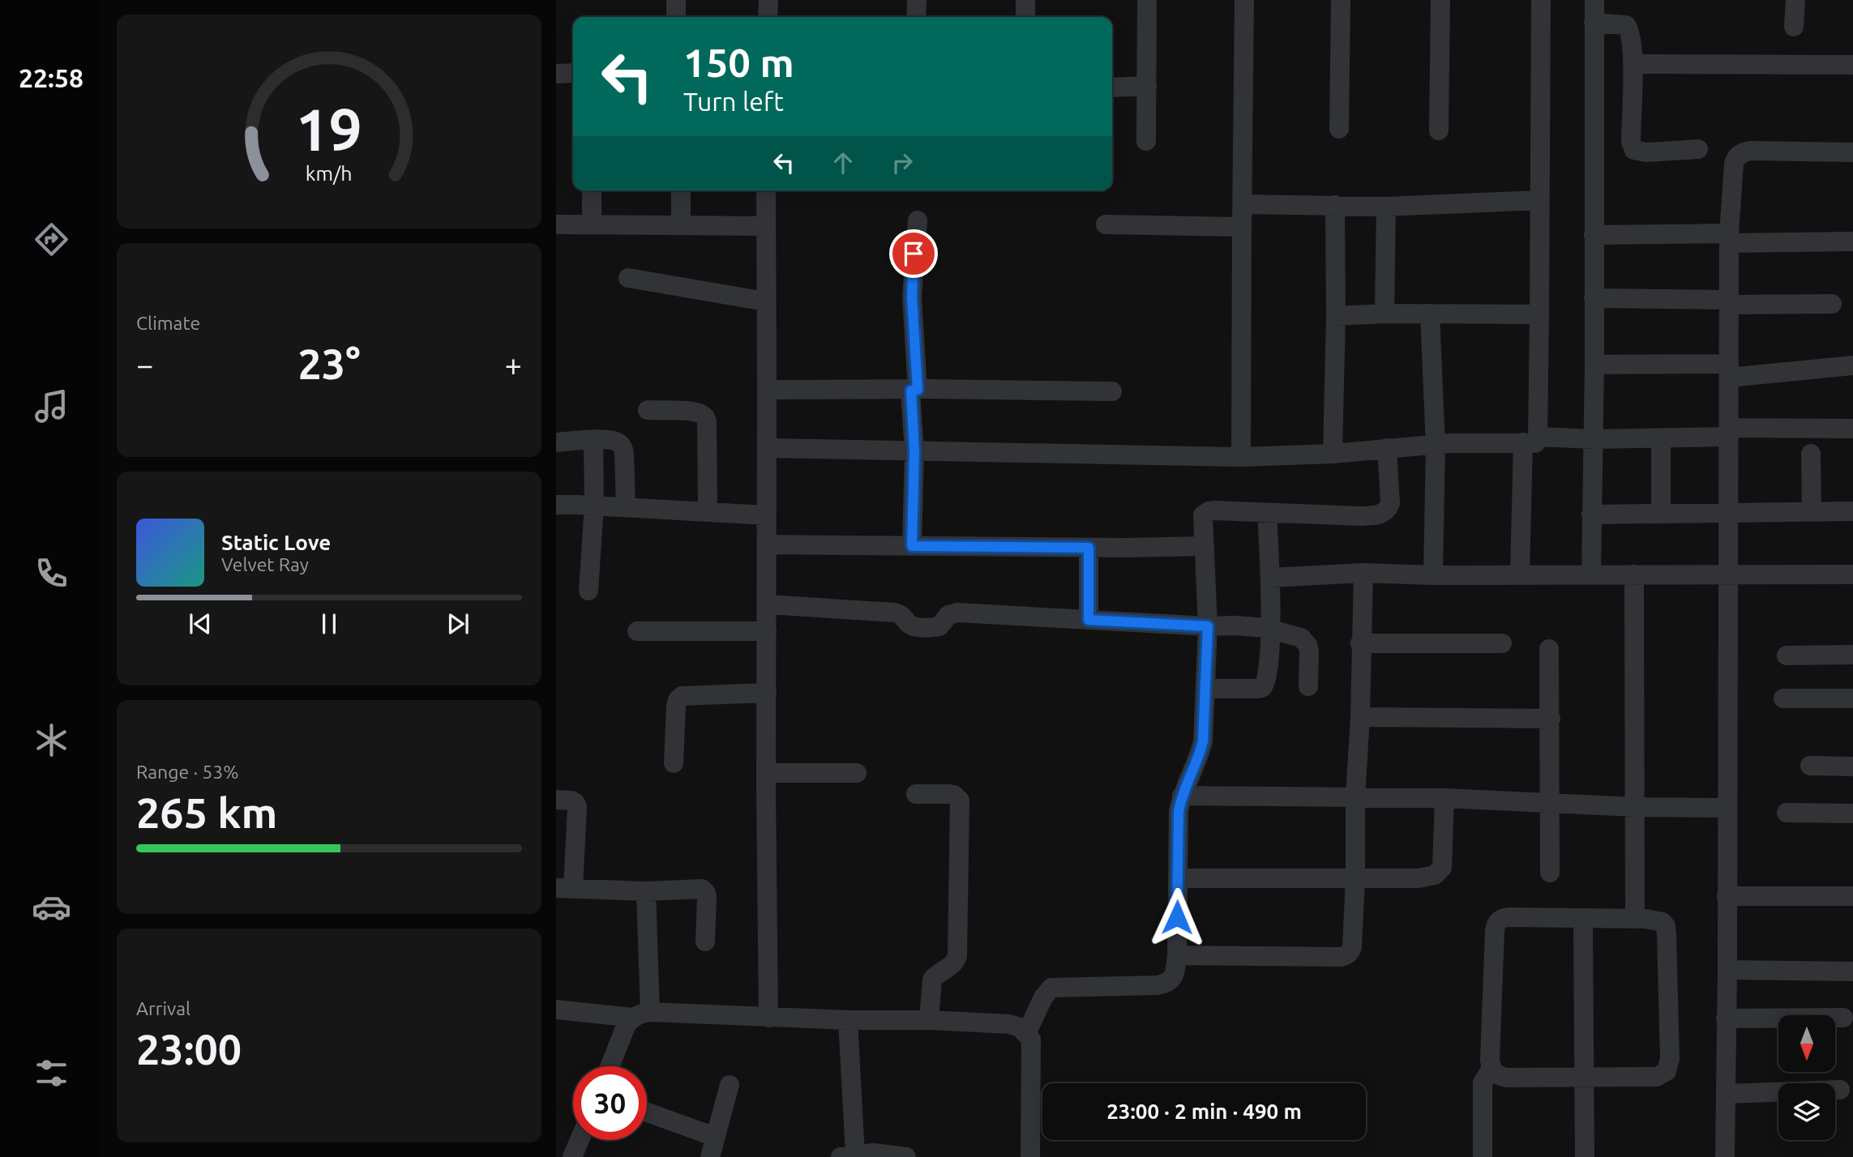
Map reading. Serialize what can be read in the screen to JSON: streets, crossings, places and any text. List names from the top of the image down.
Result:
{
  "north": "bottom",
  "page": {
    "tabs": "22:58",
    "turn": ["150 m", "Turn left"],
    "tile": [
      "Climate",
      ["Range · 53%", "265 km"],
      ["Arrival", "23:00"]
    ],
    "heat": ["−", "23°", "+"],
    "song": ["Static Love", "Velvet Ray"],
    "limit": "30",
    "trip": "23:00 · 2 min · 490 m",
    "gauge": ["19", "km/h"]
  }
}
